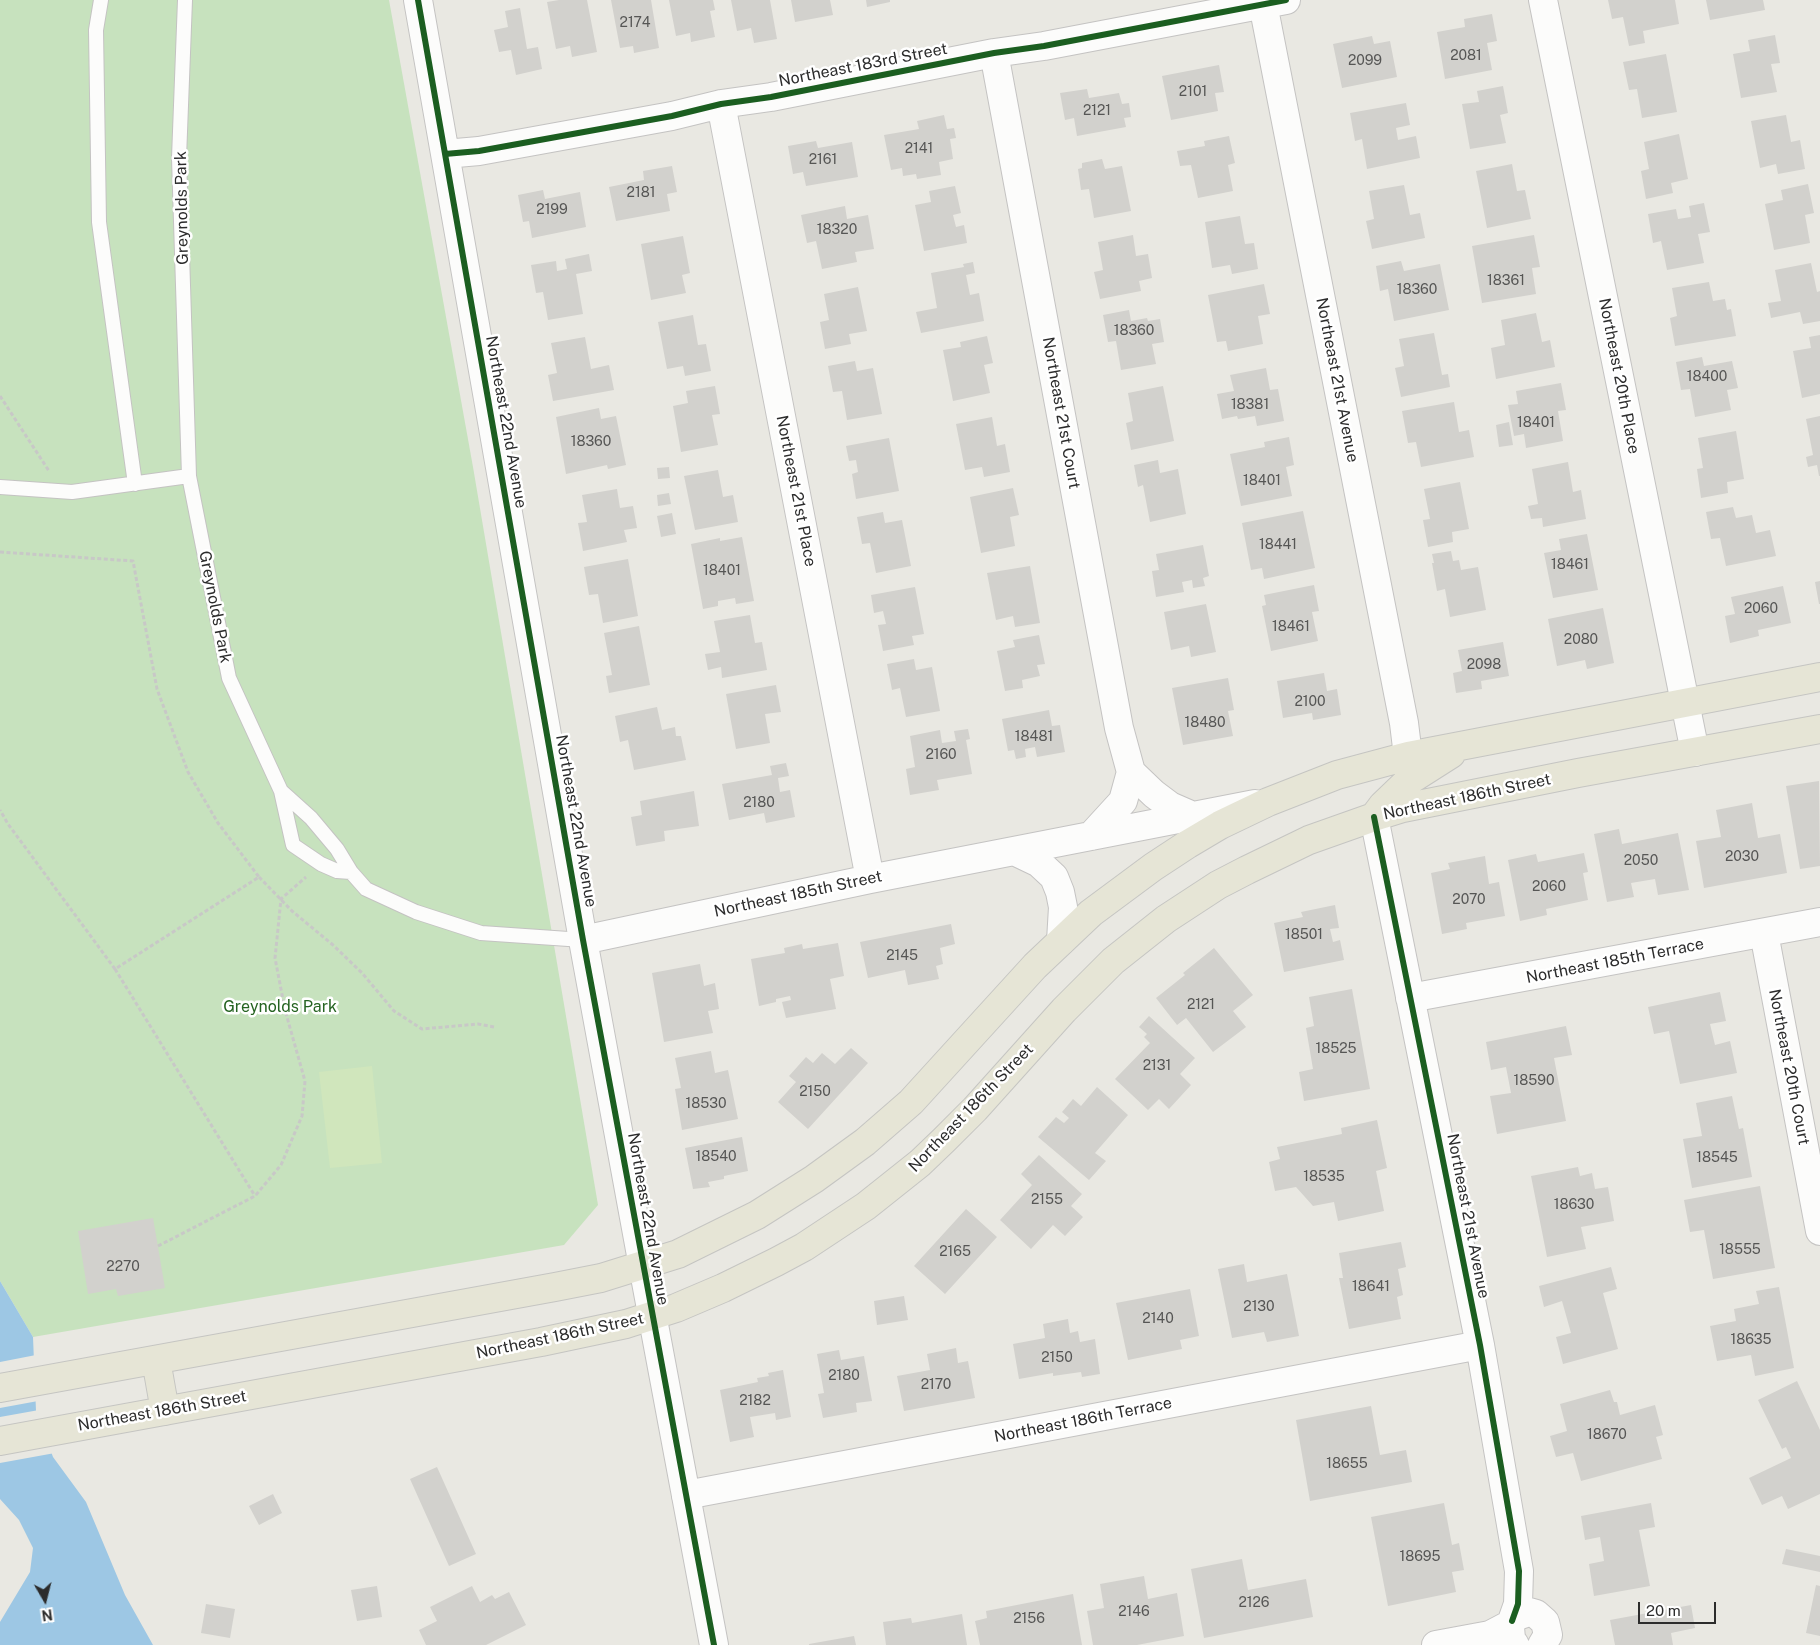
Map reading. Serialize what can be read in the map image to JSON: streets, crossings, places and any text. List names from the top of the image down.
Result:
{
  "streets": {
    "main road": ["Northeast 186th Street"],
    "street": [
      "Northeast 183rd Street",
      "Northeast 20th Place",
      "Northeast 21st Avenue",
      "Northeast 21st Court",
      "Northeast 22nd Avenue",
      "Northeast 21st Place",
      "Northeast 185th Street",
      "Northeast 185th Terrace",
      "Northeast 20th Court",
      "Northeast 186th Terrace"
    ],
    "lane": ["Greynolds Park"]
  },
  "crossings": [
    ["Northeast 183rd Street", "Northeast 21st Avenue"],
    ["Northeast 183rd Street", "Northeast 21st Court"],
    ["Northeast 183rd Street", "Northeast 22nd Avenue"],
    ["Northeast 183rd Street", "Northeast 21st Place"],
    ["Greynolds Park", "Northeast 22nd Avenue"],
    ["Greynolds Park", "Northeast 185th Street"],
    ["Northeast 20th Place", "Northeast 186th Street"],
    ["Northeast 21st Avenue", "Northeast 186th Street"],
    ["Northeast 21st Avenue", "Northeast 185th Terrace"],
    ["Northeast 21st Avenue", "Northeast 186th Terrace"],
    ["Northeast 22nd Avenue", "Northeast 186th Street"],
    ["Northeast 22nd Avenue", "Northeast 185th Street"],
    ["Northeast 22nd Avenue", "Northeast 186th Terrace"],
    ["Northeast 21st Place", "Northeast 185th Street"],
    ["Northeast 185th Terrace", "Northeast 20th Court"]
  ],
  "parks": ["Greynolds Park"],
  "house_numbers": [
    "2174",
    "2081",
    "2099",
    "2101",
    "2121",
    "2141",
    "2161",
    "2181",
    "2199",
    "18320",
    "18361",
    "18360",
    "18360",
    "18400",
    "18381",
    "18401",
    "18360",
    "18401",
    "18441",
    "18461",
    "18401",
    "2060",
    "18461",
    "2080",
    "2098",
    "2100",
    "18480",
    "18481",
    "2160",
    "2180",
    "2030",
    "2050",
    "2060",
    "2070",
    "18501",
    "2145",
    "2121",
    "18525",
    "2131",
    "18590",
    "2150",
    "18530",
    "18540",
    "18545",
    "18535",
    "2155",
    "18630",
    "18555",
    "2165",
    "2270",
    "18641",
    "2130",
    "2140",
    "18635",
    "2150",
    "2180",
    "2170",
    "2182",
    "18670",
    "18655",
    "18695",
    "2126",
    "2146",
    "2156"
  ],
  "scale_bar": "20 m",
  "north": "bottom"
}
